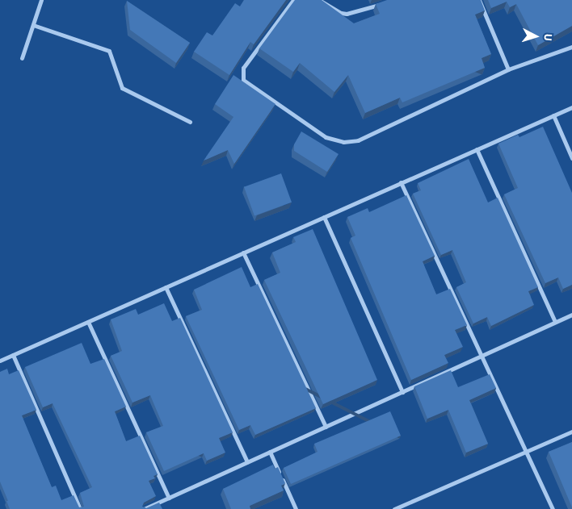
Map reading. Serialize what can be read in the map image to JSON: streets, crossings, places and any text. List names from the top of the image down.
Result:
{
  "north": "right"
}
